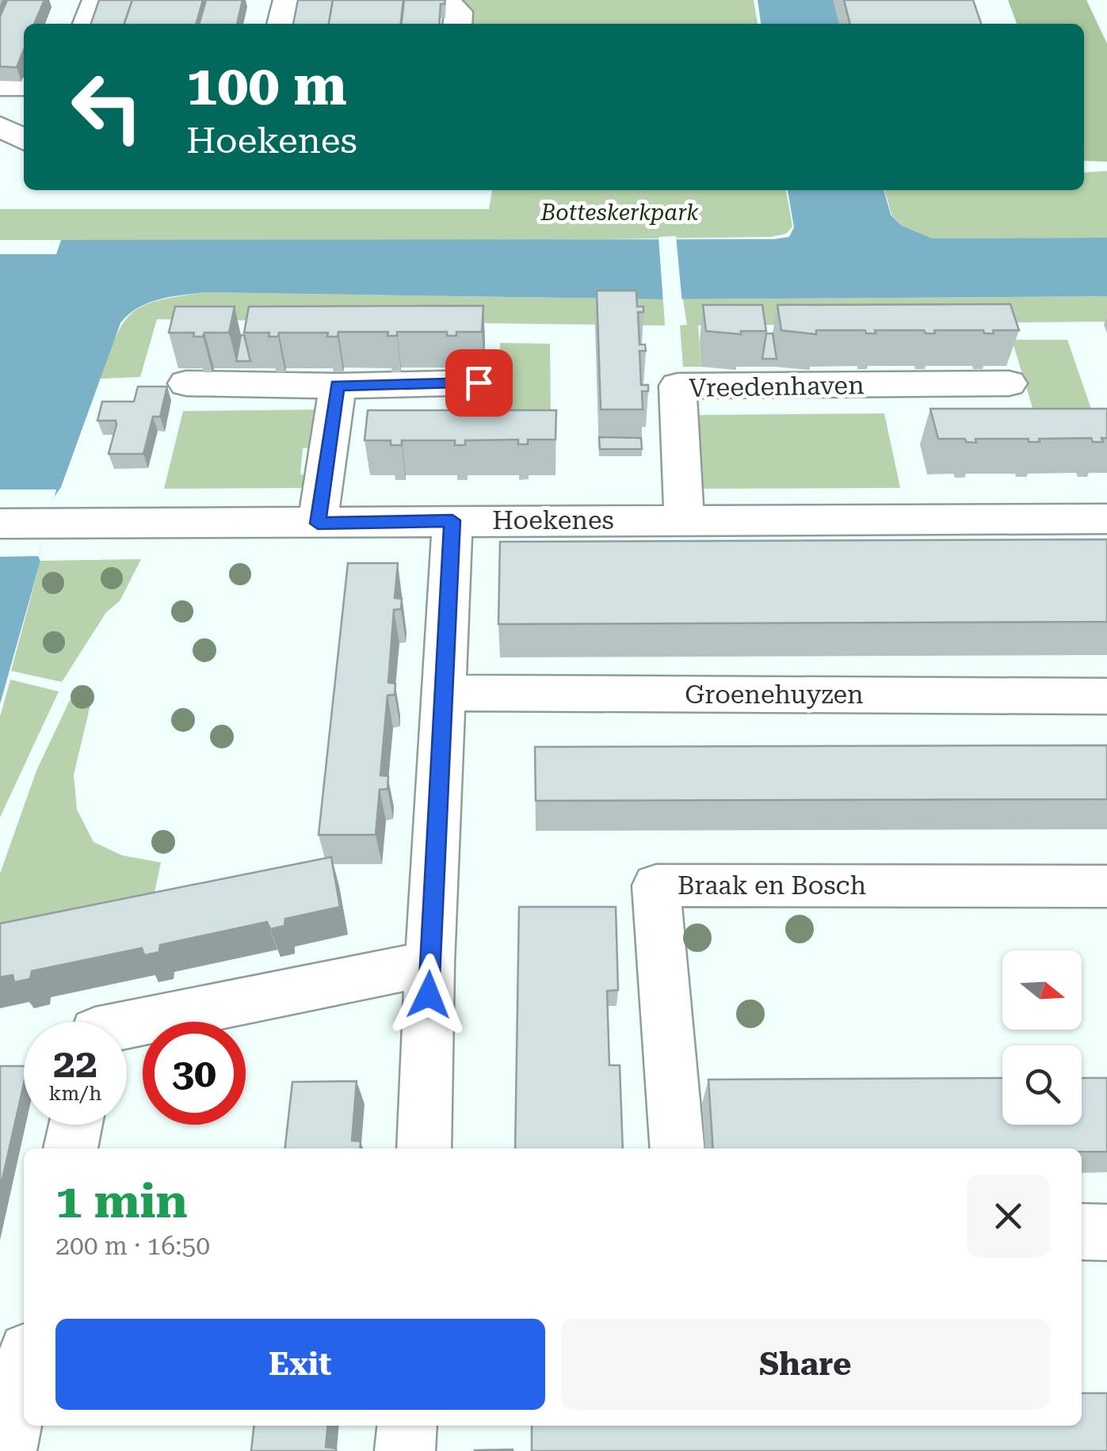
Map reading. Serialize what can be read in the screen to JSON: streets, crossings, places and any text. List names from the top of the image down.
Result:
{
  "streets": {
    "street": [
      "Vreedenhaven",
      "Hoekenes",
      "Groenehuyzen",
      "Braak en Bosch"
    ]
  },
  "crossings": [
    ["Vreedenhaven", "Hoekenes"]
  ],
  "parks": ["Botteskerkpark"],
  "north": "right",
  "page": {
    "turn": ["100 m", "Hoekenes"],
    "speed": "22 km/h",
    "limit": "30",
    "heading": ["1 min", "200 m · 16:50"],
    "buttons": ["Exit", "Share"]
  }
}
